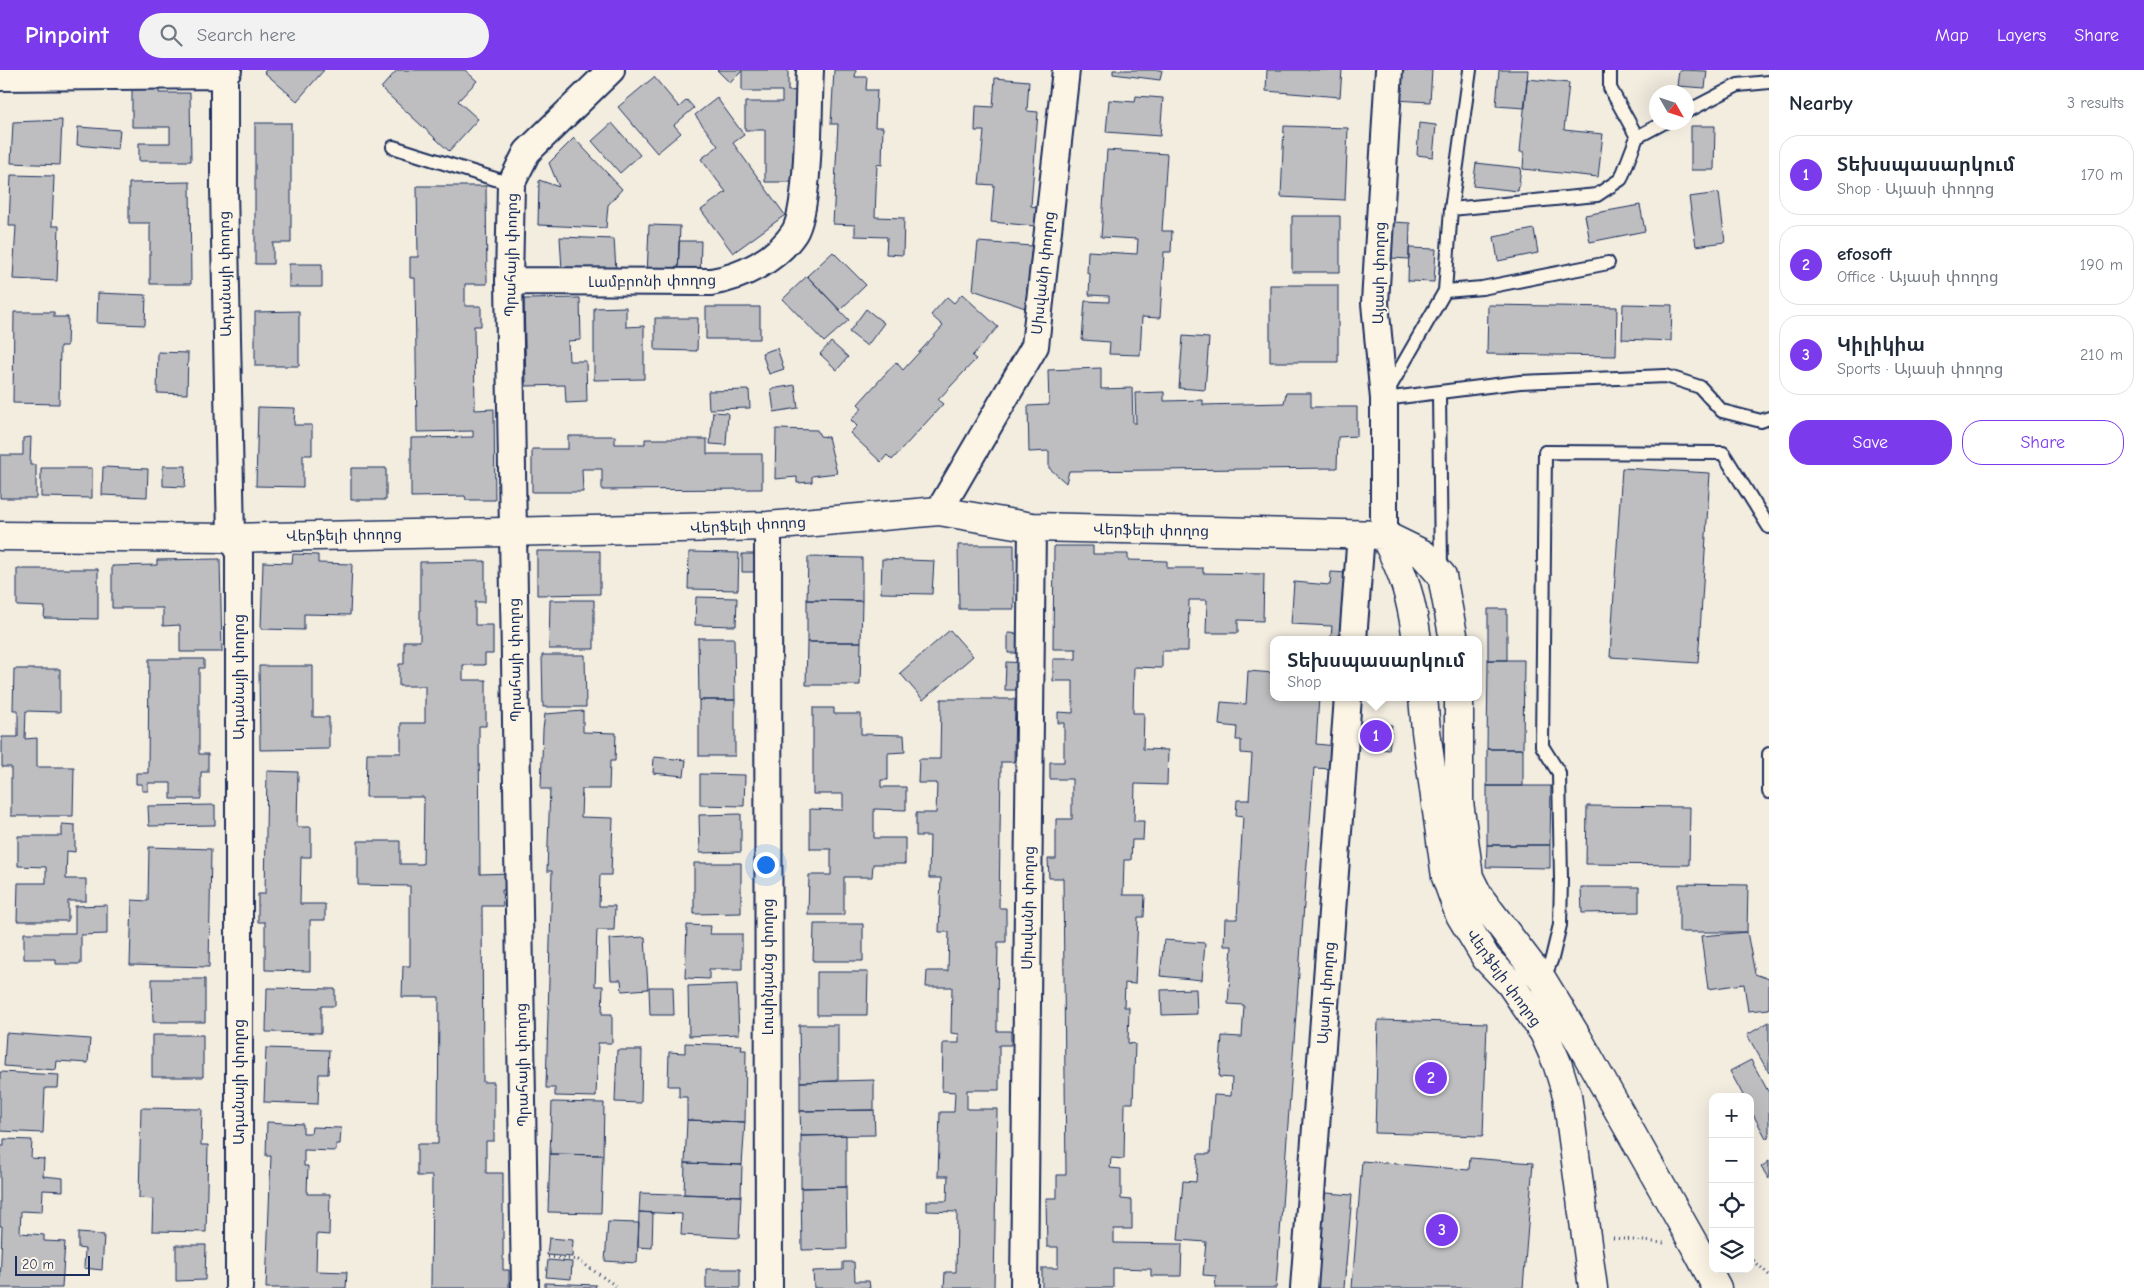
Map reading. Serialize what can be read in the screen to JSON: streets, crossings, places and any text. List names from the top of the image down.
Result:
{
  "streets": {
    "street": [
      "Պրահայի փողոց",
      "Սիսվանի փողոց",
      "Այասի փողոց",
      "Ադանայի փողոց",
      "Լամբրոնի փողոց",
      "Վերֆելի փողոց",
      "Լուսինյանց փողոց"
    ]
  },
  "crossings": [
    ["Պրահայի փողոց", "Լամբրոնի փողոց"],
    ["Պրահայի փողոց", "Վերֆելի փողոց"],
    ["Սիսվանի փողոց", "Վերֆելի փողոց"],
    ["Այասի փողոց", "Վերֆելի փողոց"],
    ["Ադանայի փողոց", "Վերֆելի փողոց"],
    ["Վերֆելի փողոց", "Լուսինյանց փողոց"]
  ],
  "scale_bar": "20 m",
  "north": "bottom right",
  "page": {
    "header": "Pinpoint",
    "search": "Search here",
    "nav": ["Map", "Layers", "Share"],
    "heading": ["Nearby", "3 results"],
    "list": [
      {
        "mark": "1",
        "name": "Տեխսպասարկում",
        "note": "Shop · Այասի փողոց",
        "value": "170 m"
      },
      {
        "mark": "2",
        "name": "efosoft",
        "note": "Office · Այասի փողոց",
        "value": "190 m"
      },
      {
        "mark": "3",
        "name": "Կիլիկիա",
        "note": "Sports · Այասի փողոց",
        "value": "210 m"
      }
    ],
    "buttons": ["Save", "Share"],
    "popup": ["Տեխսպասարկում", "Shop"],
    "pins": ["1", "2", "3"],
    "map_buttons": ["+", "−"],
    "scale": "20 m"
  }
}
